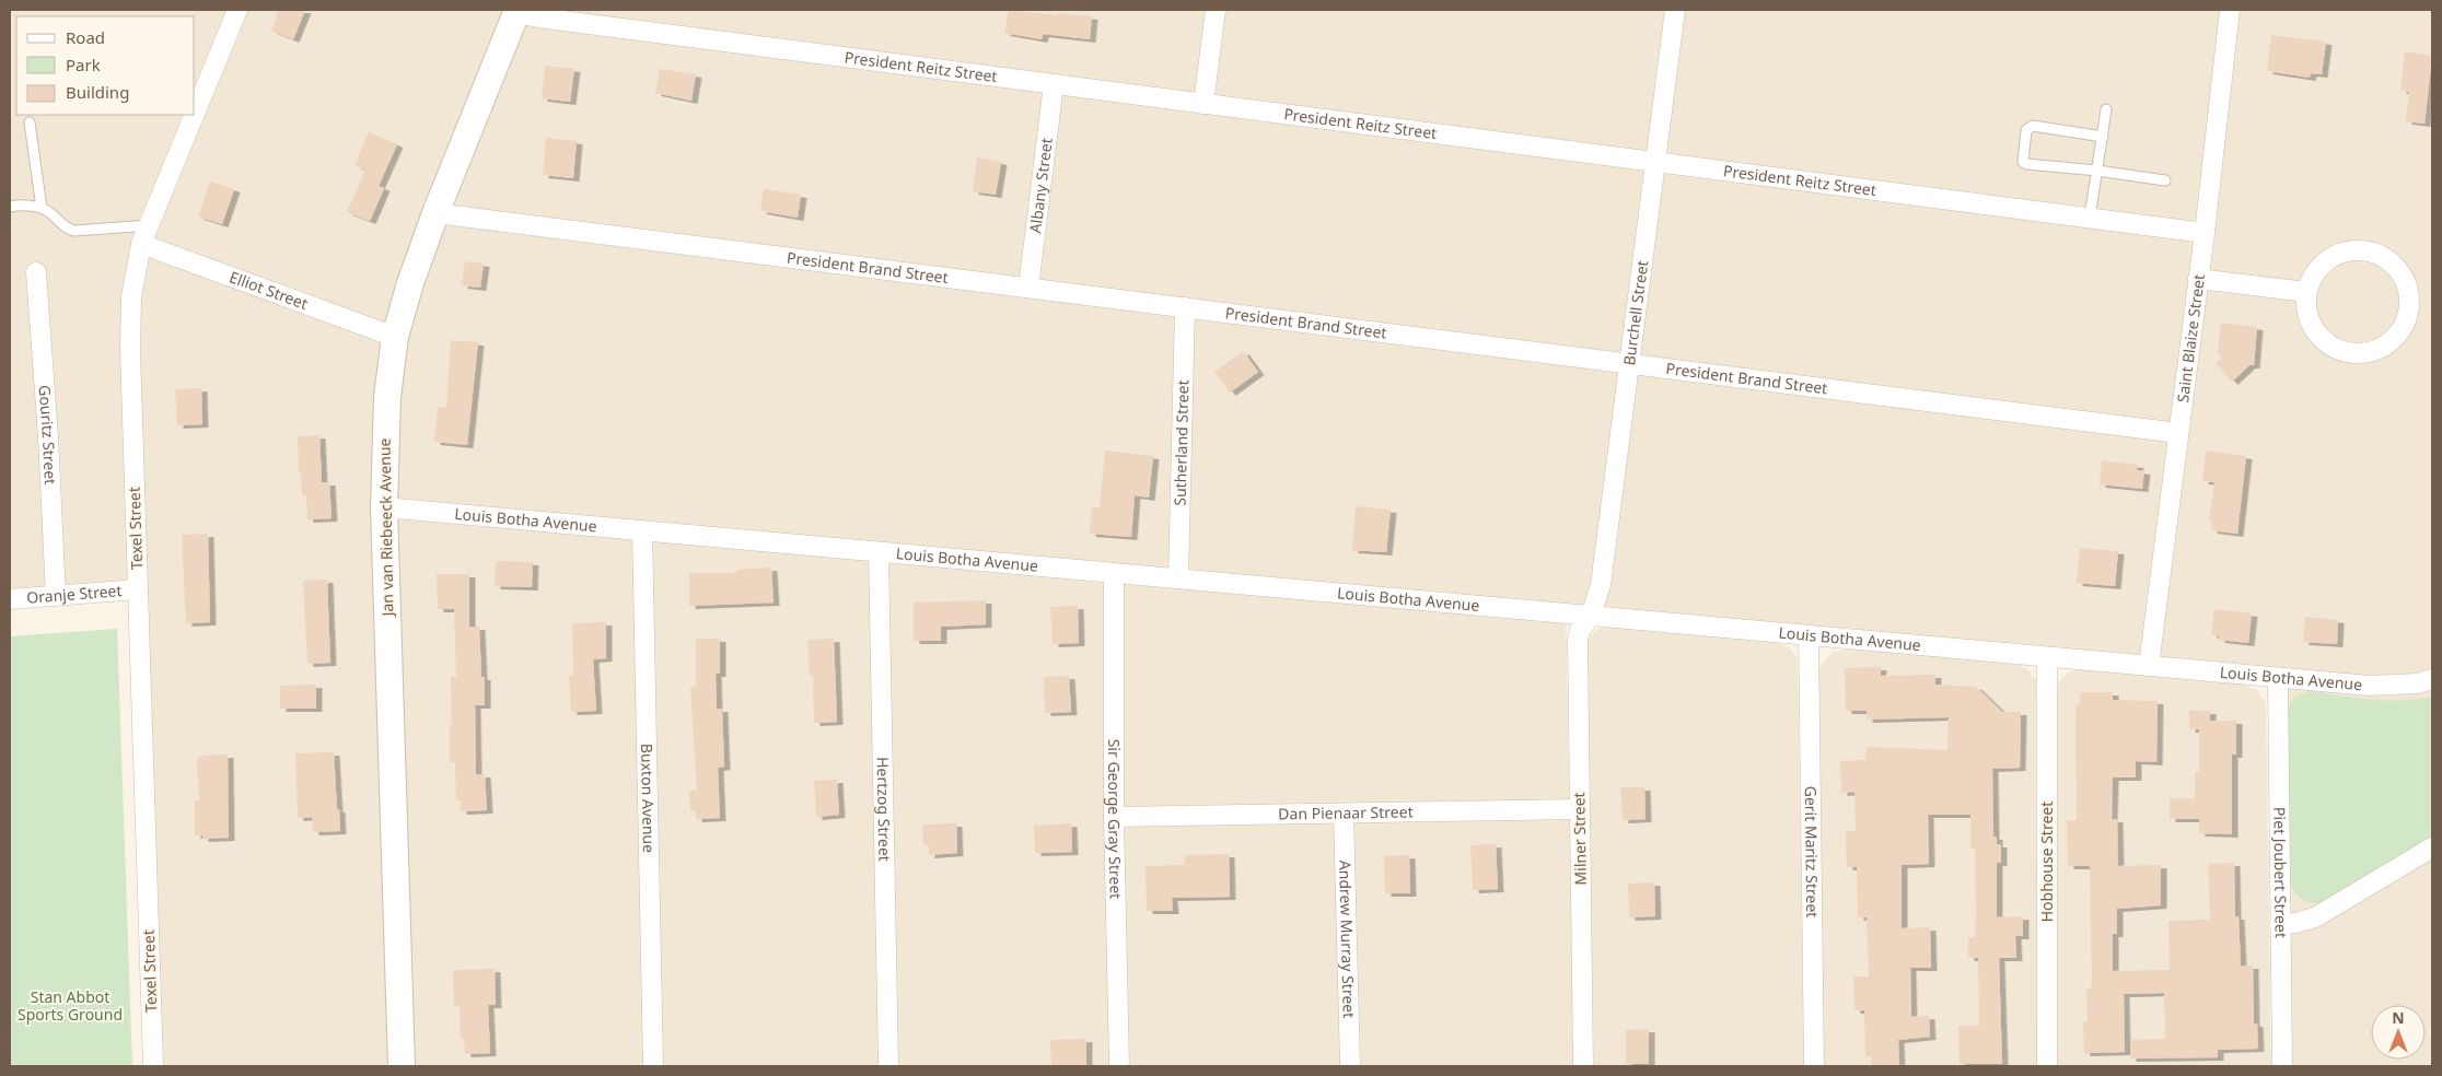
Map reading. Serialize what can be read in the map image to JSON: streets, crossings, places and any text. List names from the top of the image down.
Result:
{
  "streets": {
    "street": [
      "President Reitz Street",
      "Albany Street",
      "President Brand Street",
      "Elliot Street",
      "Burchell Street",
      "Saint Blaize Street",
      "Gouritz Street",
      "Sutherland Street",
      "Louis Botha Avenue",
      "Jan van Riebeeck Avenue",
      "Texel Street",
      "Oranje Street",
      "Buxton Avenue",
      "Hertzog Street",
      "Dan Pienaar Street",
      "Sir George Gray Street",
      "Milner Street",
      "Gerit Maritz Street",
      "Hobhouse Street",
      "Piet Joubert Street",
      "Andrew Murray Street"
    ]
  },
  "crossings": [
    ["President Reitz Street", "Albany Street"],
    ["President Reitz Street", "Burchell Street"],
    ["President Reitz Street", "Saint Blaize Street"],
    ["President Reitz Street", "Jan van Riebeeck Avenue"],
    ["Albany Street", "President Brand Street"],
    ["President Brand Street", "Burchell Street"],
    ["President Brand Street", "Saint Blaize Street"],
    ["President Brand Street", "Sutherland Street"],
    ["President Brand Street", "Jan van Riebeeck Avenue"],
    ["Elliot Street", "Jan van Riebeeck Avenue"],
    ["Elliot Street", "Texel Street"],
    ["Burchell Street", "Louis Botha Avenue"],
    ["Burchell Street", "Milner Street"],
    ["Saint Blaize Street", "Louis Botha Avenue"],
    ["Gouritz Street", "Oranje Street"],
    ["Sutherland Street", "Louis Botha Avenue"],
    ["Louis Botha Avenue", "Jan van Riebeeck Avenue"],
    ["Louis Botha Avenue", "Buxton Avenue"],
    ["Louis Botha Avenue", "Hertzog Street"],
    ["Louis Botha Avenue", "Sir George Gray Street"],
    ["Louis Botha Avenue", "Milner Street"],
    ["Louis Botha Avenue", "Gerit Maritz Street"],
    ["Louis Botha Avenue", "Hobhouse Street"],
    ["Louis Botha Avenue", "Piet Joubert Street"],
    ["Texel Street", "Oranje Street"],
    ["Dan Pienaar Street", "Sir George Gray Street"],
    ["Dan Pienaar Street", "Milner Street"],
    ["Dan Pienaar Street", "Andrew Murray Street"]
  ],
  "parks": ["Stan Abbot Sports Ground"],
  "legend": ["Road", "Park", "Building"],
  "north": "top"
}
